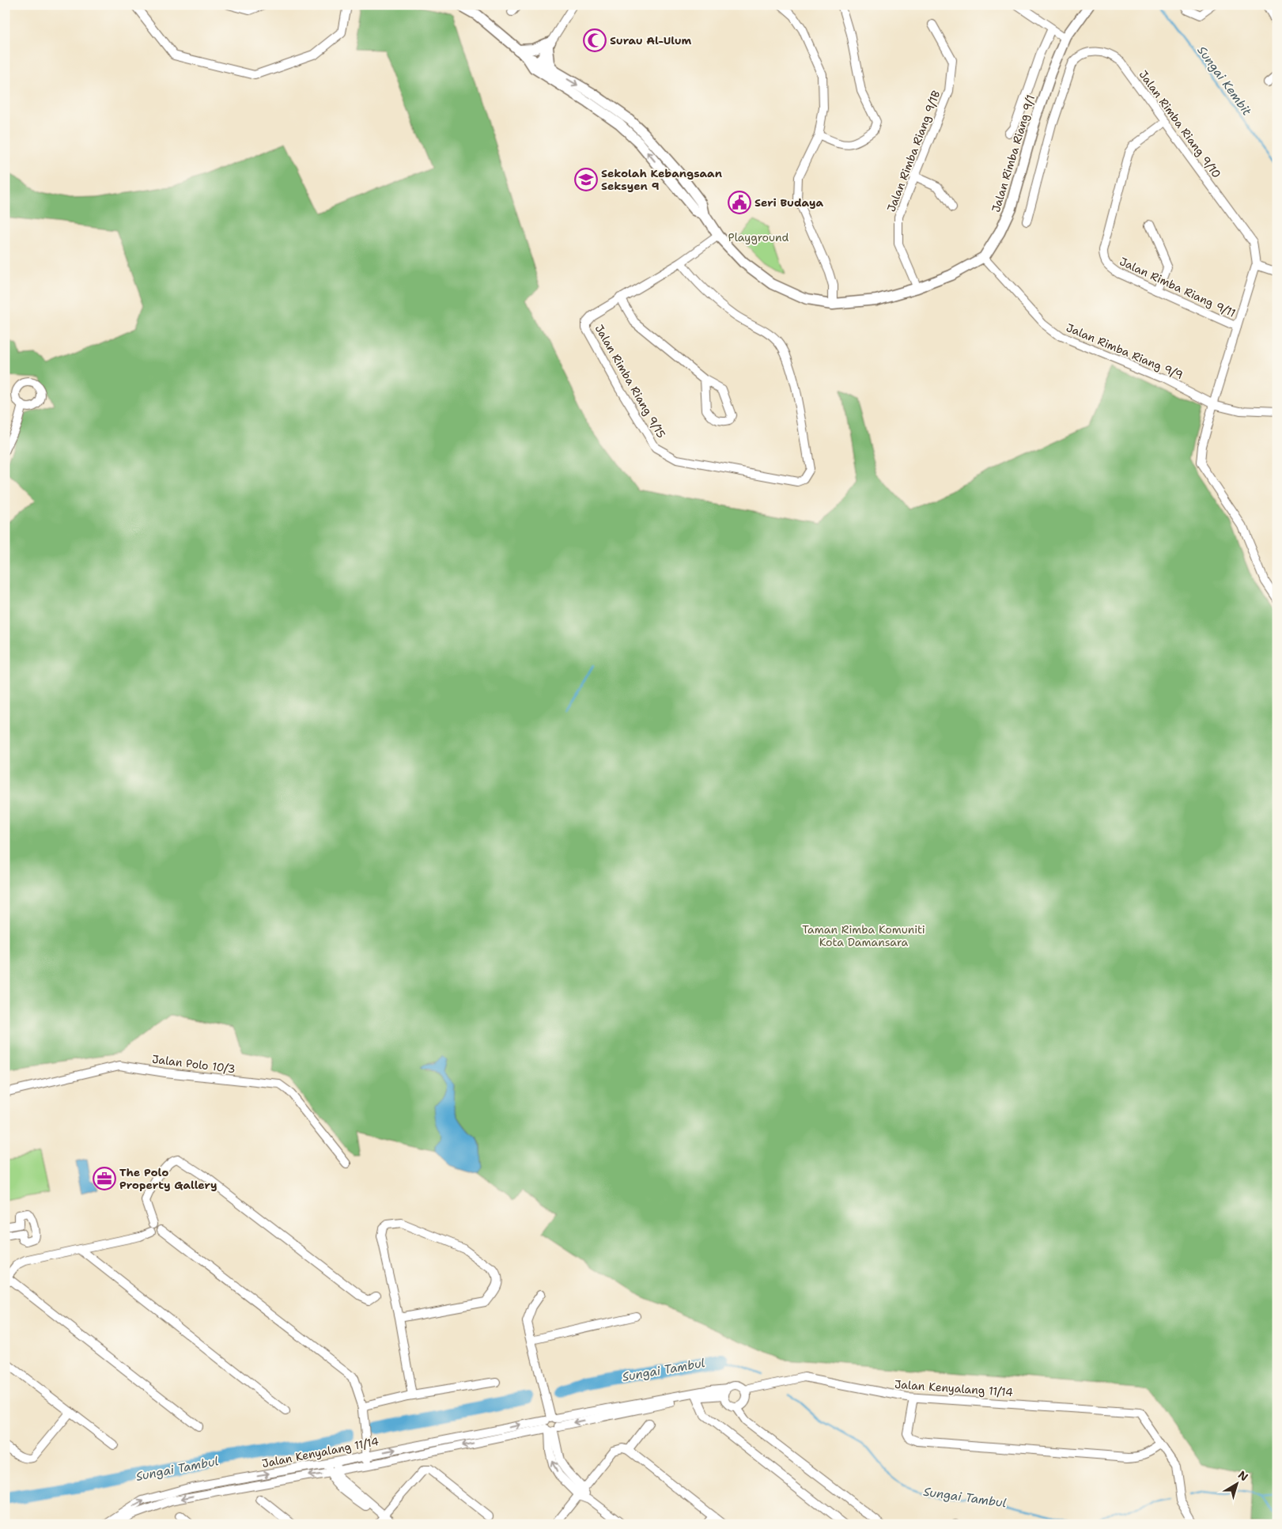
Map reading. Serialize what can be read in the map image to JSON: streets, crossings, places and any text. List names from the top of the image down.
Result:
{
  "streets": {
    "street": [
      "Jalan Rimba Riang 9/10",
      "Jalan Rimba Riang 9/1B",
      "Jalan Rimba Riang 9/1",
      "Jalan Rimba Riang 9/11",
      "Jalan Rimba Riang 9/9",
      "Jalan Rimba Riang 9/15",
      "Jalan Polo 10/3",
      "Jalan Kenyalang 11/14"
    ]
  },
  "crossings": [
    ["Jalan Rimba Riang 9/10", "Jalan Rimba Riang 9/11"],
    ["Jalan Rimba Riang 9/10", "Jalan Rimba Riang 9/9"],
    ["Jalan Rimba Riang 9/1B", "Jalan Rimba Riang 9/1"],
    ["Jalan Rimba Riang 9/1", "Jalan Rimba Riang 9/9"],
    ["Jalan Rimba Riang 9/1", "Jalan Rimba Riang 9/15"]
  ],
  "water": ["Sungai Kembit", "Sungai Tambul"],
  "parks": ["Playground", "Taman Rimba Komuniti Kota Damansara"],
  "places": {
    "mosque": ["Surau Al-Ulum"],
    "school or university": ["Sekolah Kebangsaan Seksyen 9"],
    "public building": ["Seri Budaya"],
    "office": ["The Polo Property Gallery"]
  },
  "north": "top right"
}
